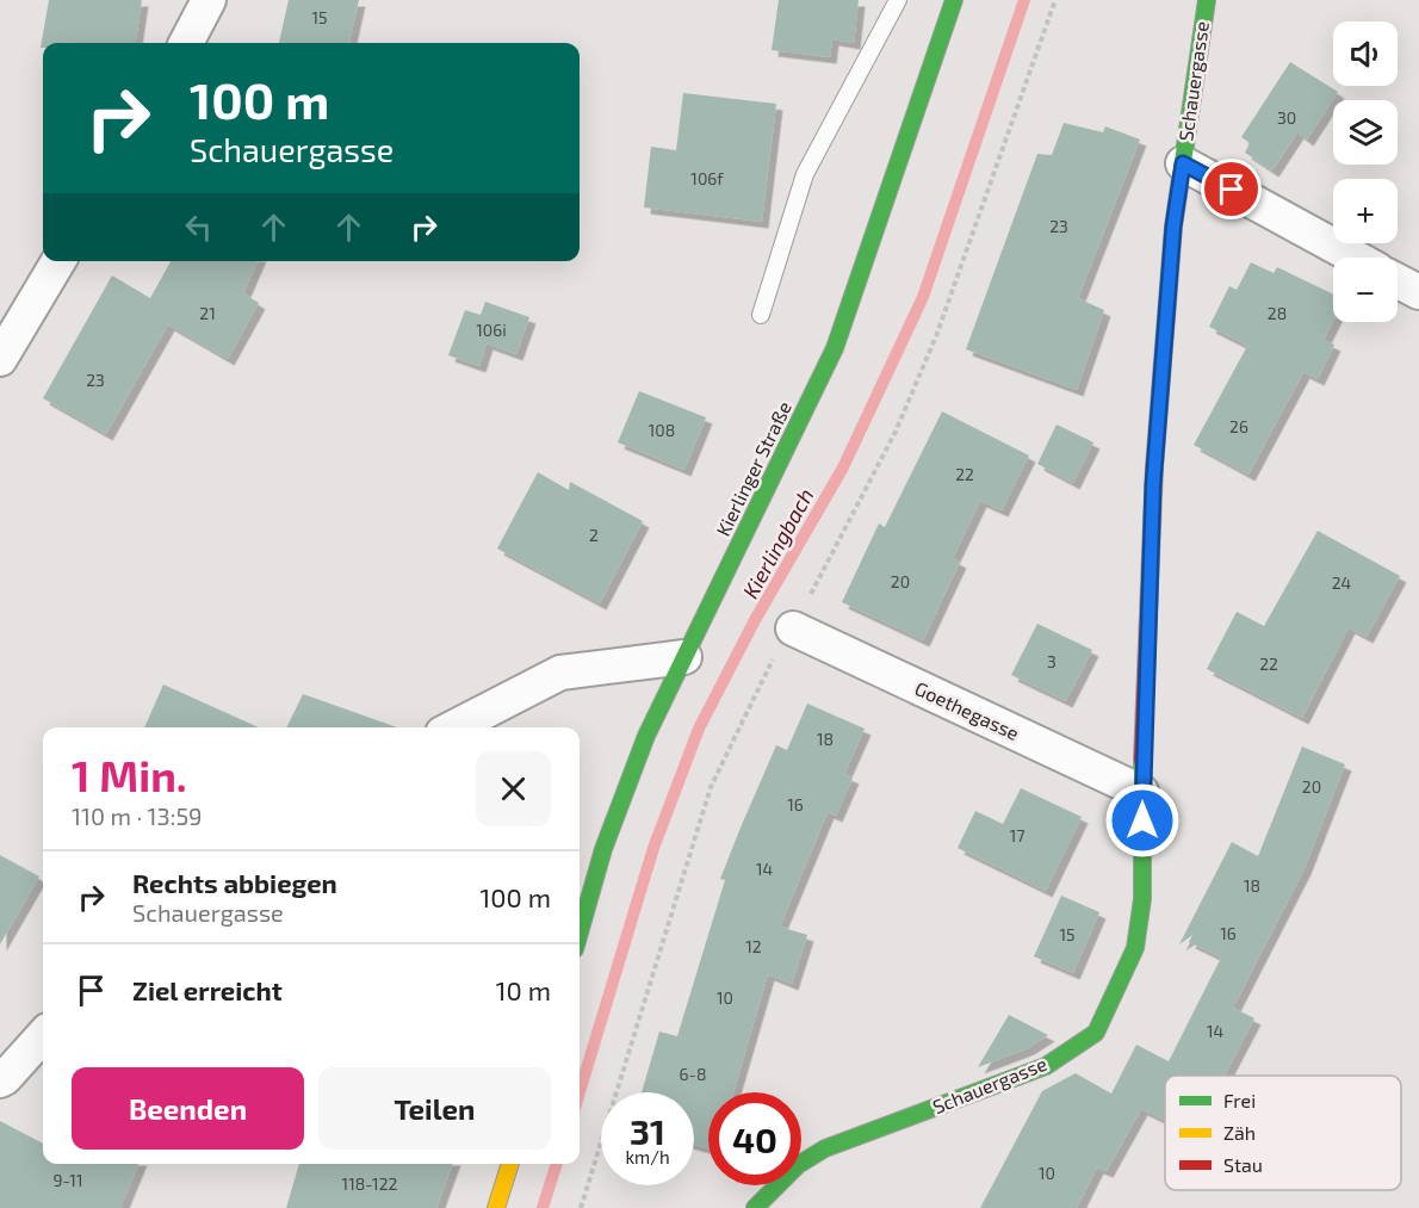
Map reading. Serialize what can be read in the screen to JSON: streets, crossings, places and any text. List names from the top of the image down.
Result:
{
  "streets": {
    "street": ["Schauergasse", "Kierlinger Straße", "Goethegasse"]
  },
  "crossings": [
    ["Schauergasse", "Goethegasse"]
  ],
  "water": ["Kierlingbach"],
  "house_numbers": [
    "15",
    "30",
    "106f",
    "23",
    "21",
    "28",
    "106i",
    "23",
    "26",
    "108",
    "22",
    "2",
    "20",
    "24",
    "3",
    "22",
    "18",
    "20",
    "16",
    "17",
    "14",
    "18",
    "16",
    "15",
    "12",
    "10",
    "14",
    "6-8",
    "10",
    "9-11",
    "118-122"
  ],
  "legend": ["Frei", "Zäh", "Stau"],
  "page": {
    "map_buttons": ["+", "−"],
    "turn": ["100 m", "Schauergasse"],
    "heading": ["1 Min.", "110 m · 13:59"],
    "list": [
      {
        "name": "Rechts abbiegen",
        "note": "Schauergasse",
        "value": "100 m"
      },
      {
        "name": "Ziel erreicht",
        "value": "10 m"
      }
    ],
    "buttons": ["Beenden", "Teilen"],
    "speed": "31 km/h",
    "limit": "40"
  }
}
